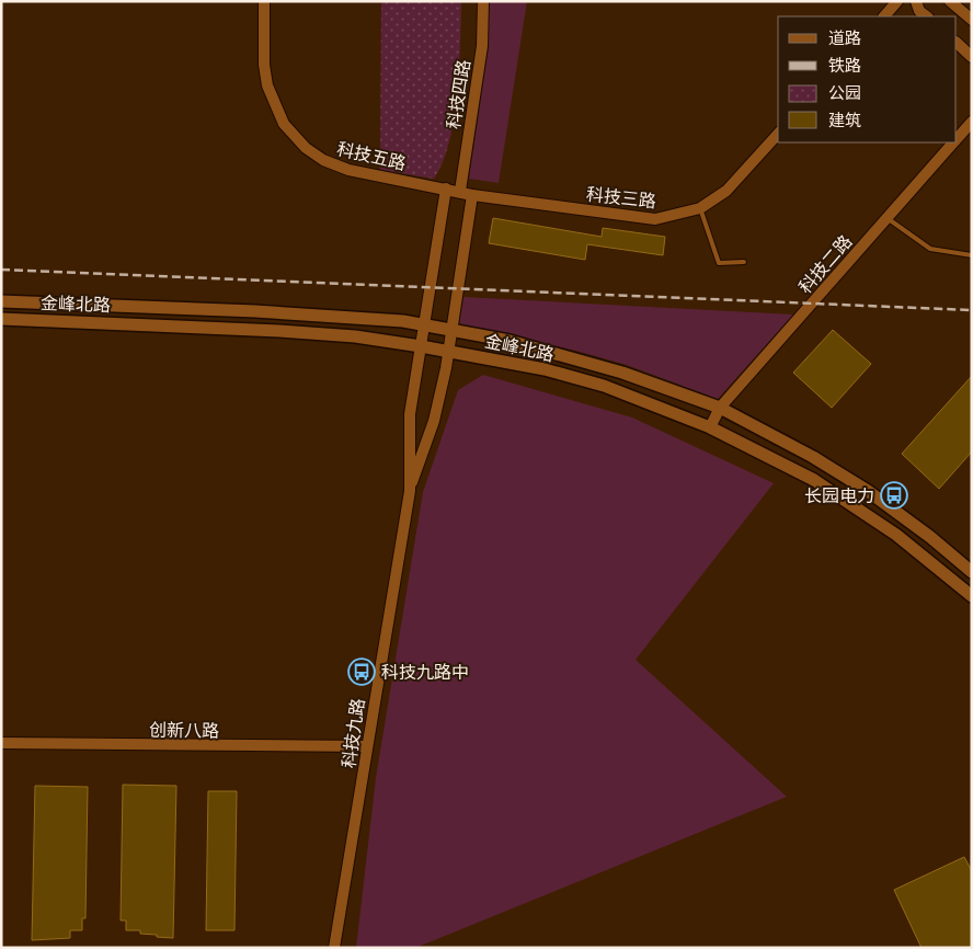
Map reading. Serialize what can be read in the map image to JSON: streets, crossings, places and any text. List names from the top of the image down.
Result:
{
  "streets": {
    "main road": ["金峰北路"],
    "street": [
      "科技四路",
      "科技五路",
      "科技三路",
      "科技二路",
      "创新八路",
      "科技九路"
    ]
  },
  "crossings": [
    ["科技四路", "科技五路"],
    ["科技四路", "科技三路"],
    ["科技五路", "科技三路"],
    ["科技二路", "金峰北路"],
    ["金峰北路", "科技九路"],
    ["创新八路", "科技九路"]
  ],
  "places": {
    "bus stop": ["长园电力", "科技九路中"]
  },
  "legend": [
    "道路",
    "铁路",
    "公园",
    "建筑"
  ]
}
